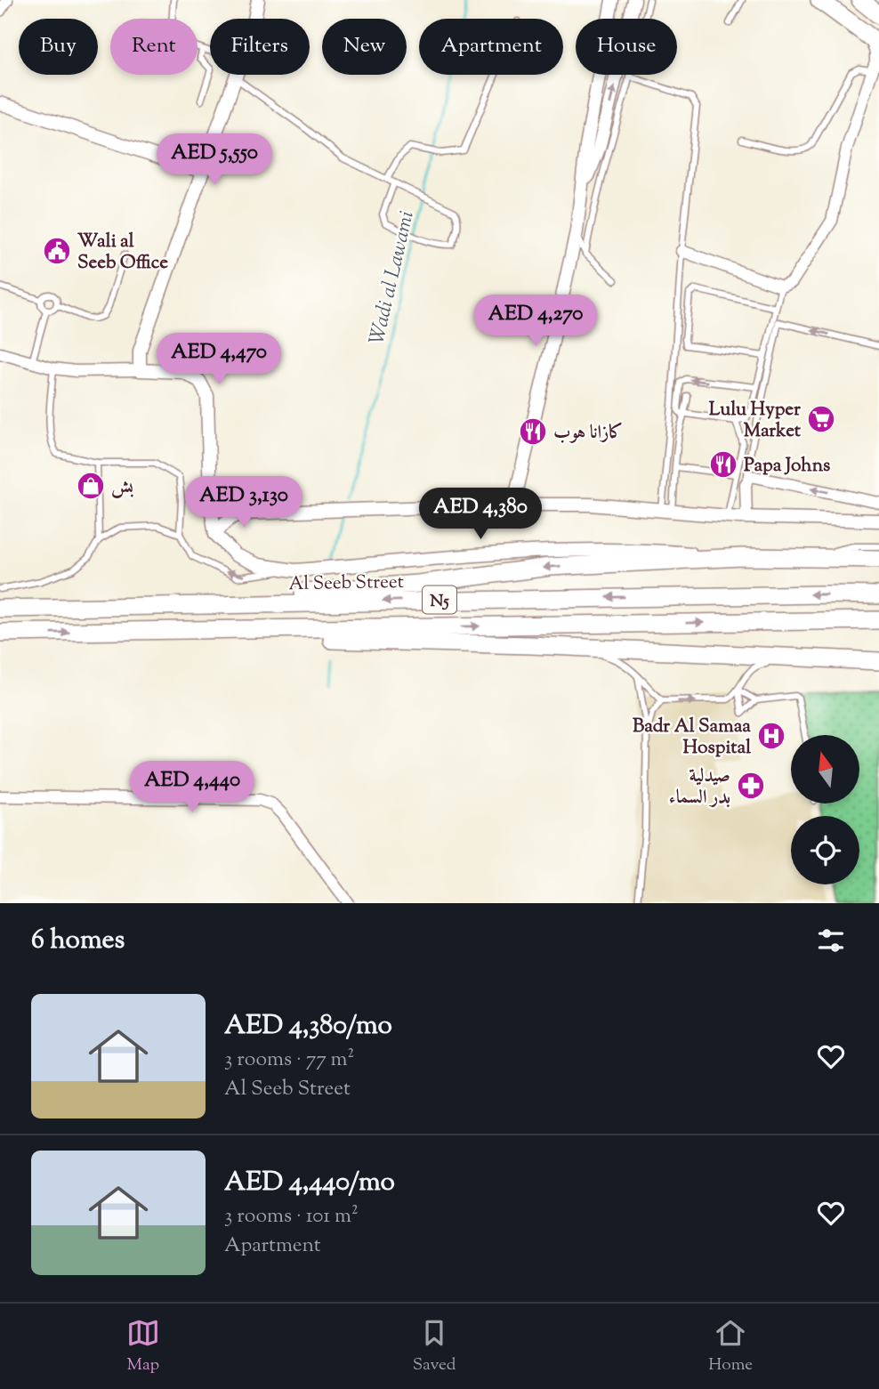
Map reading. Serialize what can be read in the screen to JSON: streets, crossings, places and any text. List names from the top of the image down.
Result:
{
  "streets": {
    "main road": ["Al Seeb Street", "N5"]
  },
  "water": ["Wadi al Lawami"],
  "places": {
    "public building": ["Wali al Seeb Office"],
    "supermarket": ["Lulu Hyper Market"],
    "restaurant": ["كازانا هوب", "Papa Johns"],
    "shop": ["بش"],
    "hospital": ["Badr Al Samaa Hospital"],
    "pharmacy": ["صيدلية بدر السماء"]
  },
  "north": "top",
  "page": {
    "chip": [
      "Buy",
      "Rent",
      "Filters",
      "New",
      "Apartment",
      "House"
    ],
    "price": [
      "AED 5,550",
      "AED 4,270",
      "AED 4,470",
      "AED 3,130",
      "AED 4,380",
      "AED 4,440"
    ],
    "heading": "6 homes",
    "list": [
      {
        "name": "AED 4,380/mo",
        "note": "3 rooms · 77 m² · Al Seeb Street"
      },
      {
        "name": "AED 4,440/mo",
        "note": "3 rooms · 101 m² · Apartment"
      }
    ],
    "tabs": ["Map", "Saved", "Home"]
  }
}
